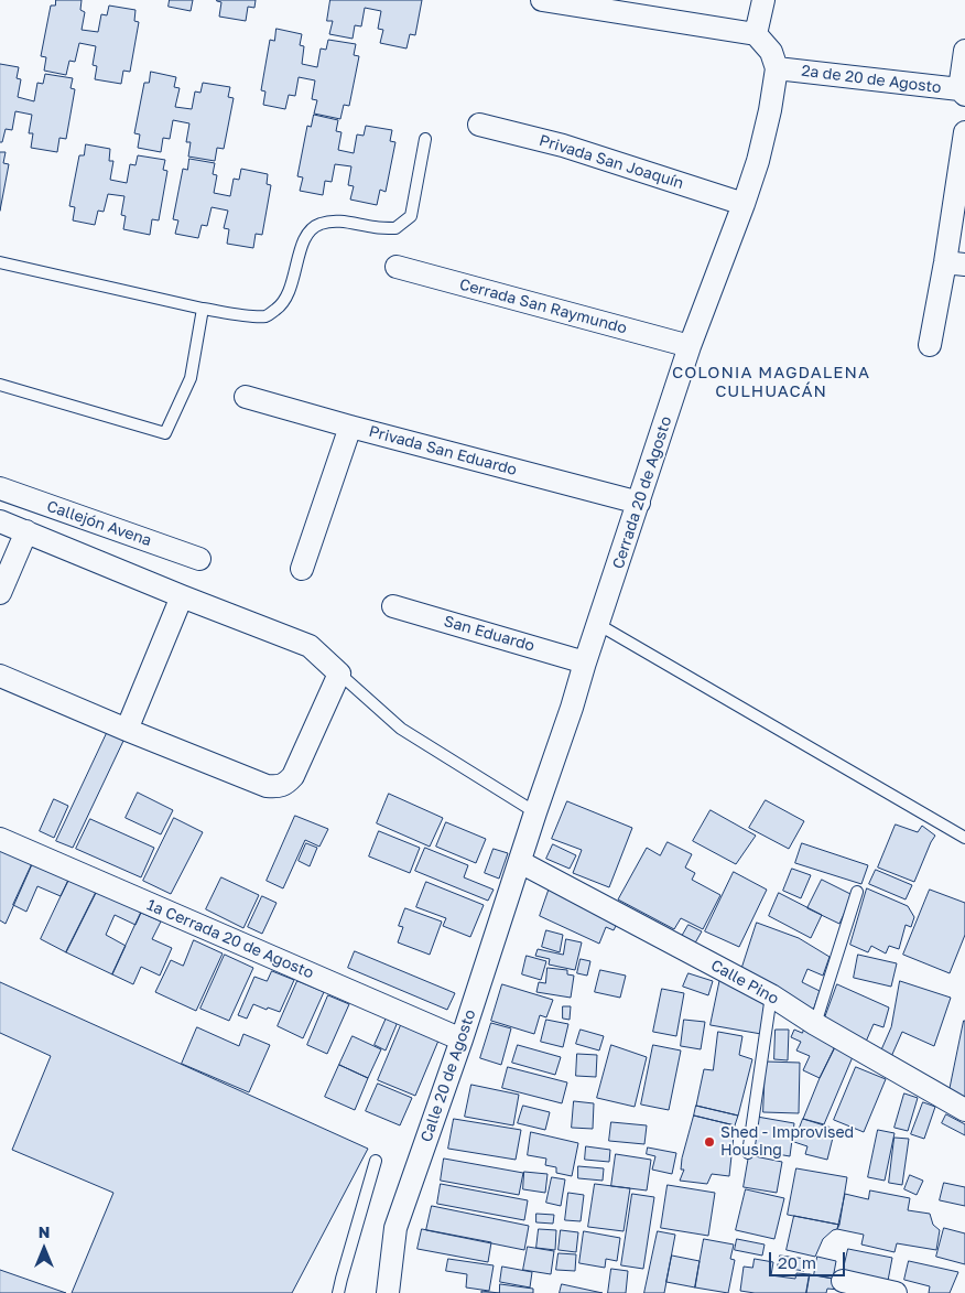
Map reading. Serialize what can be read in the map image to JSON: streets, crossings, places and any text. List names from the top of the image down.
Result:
{
  "streets": {
    "street": [
      "2ª de 20 de Agosto",
      "Privada San Joaquín",
      "Cerrada San Raymundo",
      "Privada San Eduardo",
      "Cerrada 20 de Agosto",
      "Callejón Avena",
      "San Eduardo",
      "1ª Cerrada 20 de Agosto",
      "Calle Pino",
      "Calle 20 de Agosto"
    ]
  },
  "crossings": [
    ["2ª de 20 de Agosto", "Cerrada 20 de Agosto"],
    ["Privada San Joaquín", "Cerrada 20 de Agosto"],
    ["Cerrada San Raymundo", "Cerrada 20 de Agosto"],
    ["Privada San Eduardo", "Cerrada 20 de Agosto"],
    ["Cerrada 20 de Agosto", "San Eduardo"],
    ["Cerrada 20 de Agosto", "Calle Pino"],
    ["Cerrada 20 de Agosto", "Calle 20 de Agosto"],
    ["1ª Cerrada 20 de Agosto", "Calle 20 de Agosto"],
    ["Calle Pino", "Calle 20 de Agosto"]
  ],
  "districts": ["COLONIA MAGDALENA CULHUACÁN"],
  "places": ["Shed - Improvised Housing"],
  "scale_bar": "20 m",
  "north": "top"
}
